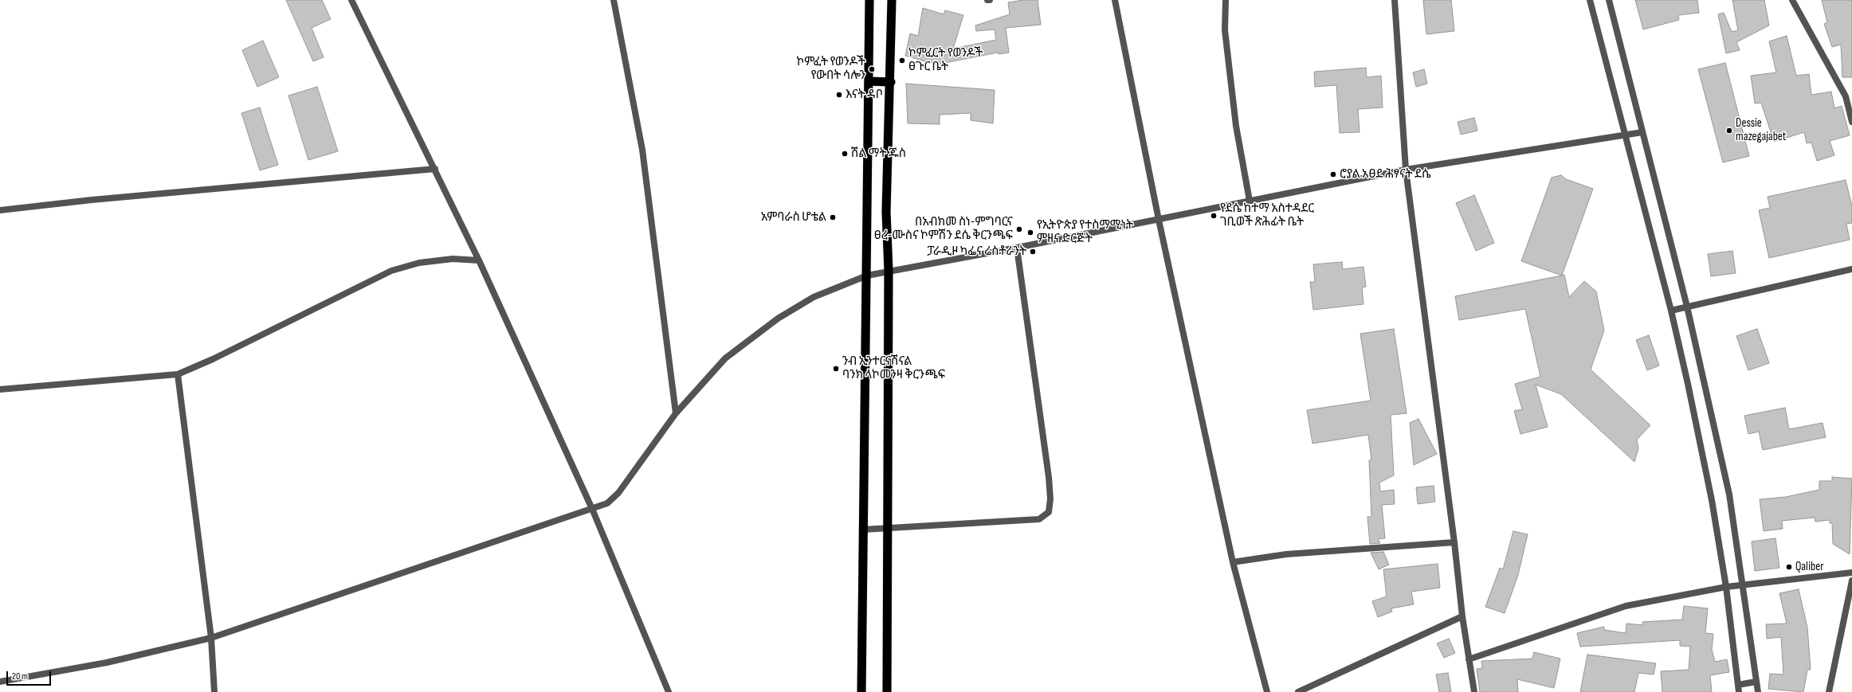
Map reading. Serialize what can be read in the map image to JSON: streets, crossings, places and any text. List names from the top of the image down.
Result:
{
  "places": [
    "ኮምፈርት የወንዶች ፀጉር ቤት",
    "ኮምፈት የወንዶች የውበት ሳሎን",
    "እናት ዳቦ",
    "Dessie mazegajabet",
    "ሽል ማት ጁስ",
    "ሮያል አፀደ ሕፃናት ደሴ",
    "የደሴ ከተማ አስተዳደር ገቢወች ጽሕፊት ቤት",
    "አምባራስ ሆቴል",
    "በአብክመ ስነ-ምግባርና ፀረ-ሙስና ኮምሽን ደሴ ቅርንጫፍ",
    "የኢትዮጵያ የተስማሚነት ምዘና ድርጅት",
    "ፓራዲዞ ካፌና ሬስቶራንት",
    "ንብ ኢንተርናሽናል ባንክ ላኮመንዛ ቅርንጫፍ",
    "Qaliber"
  ],
  "scale_bar": "20 m"
}
